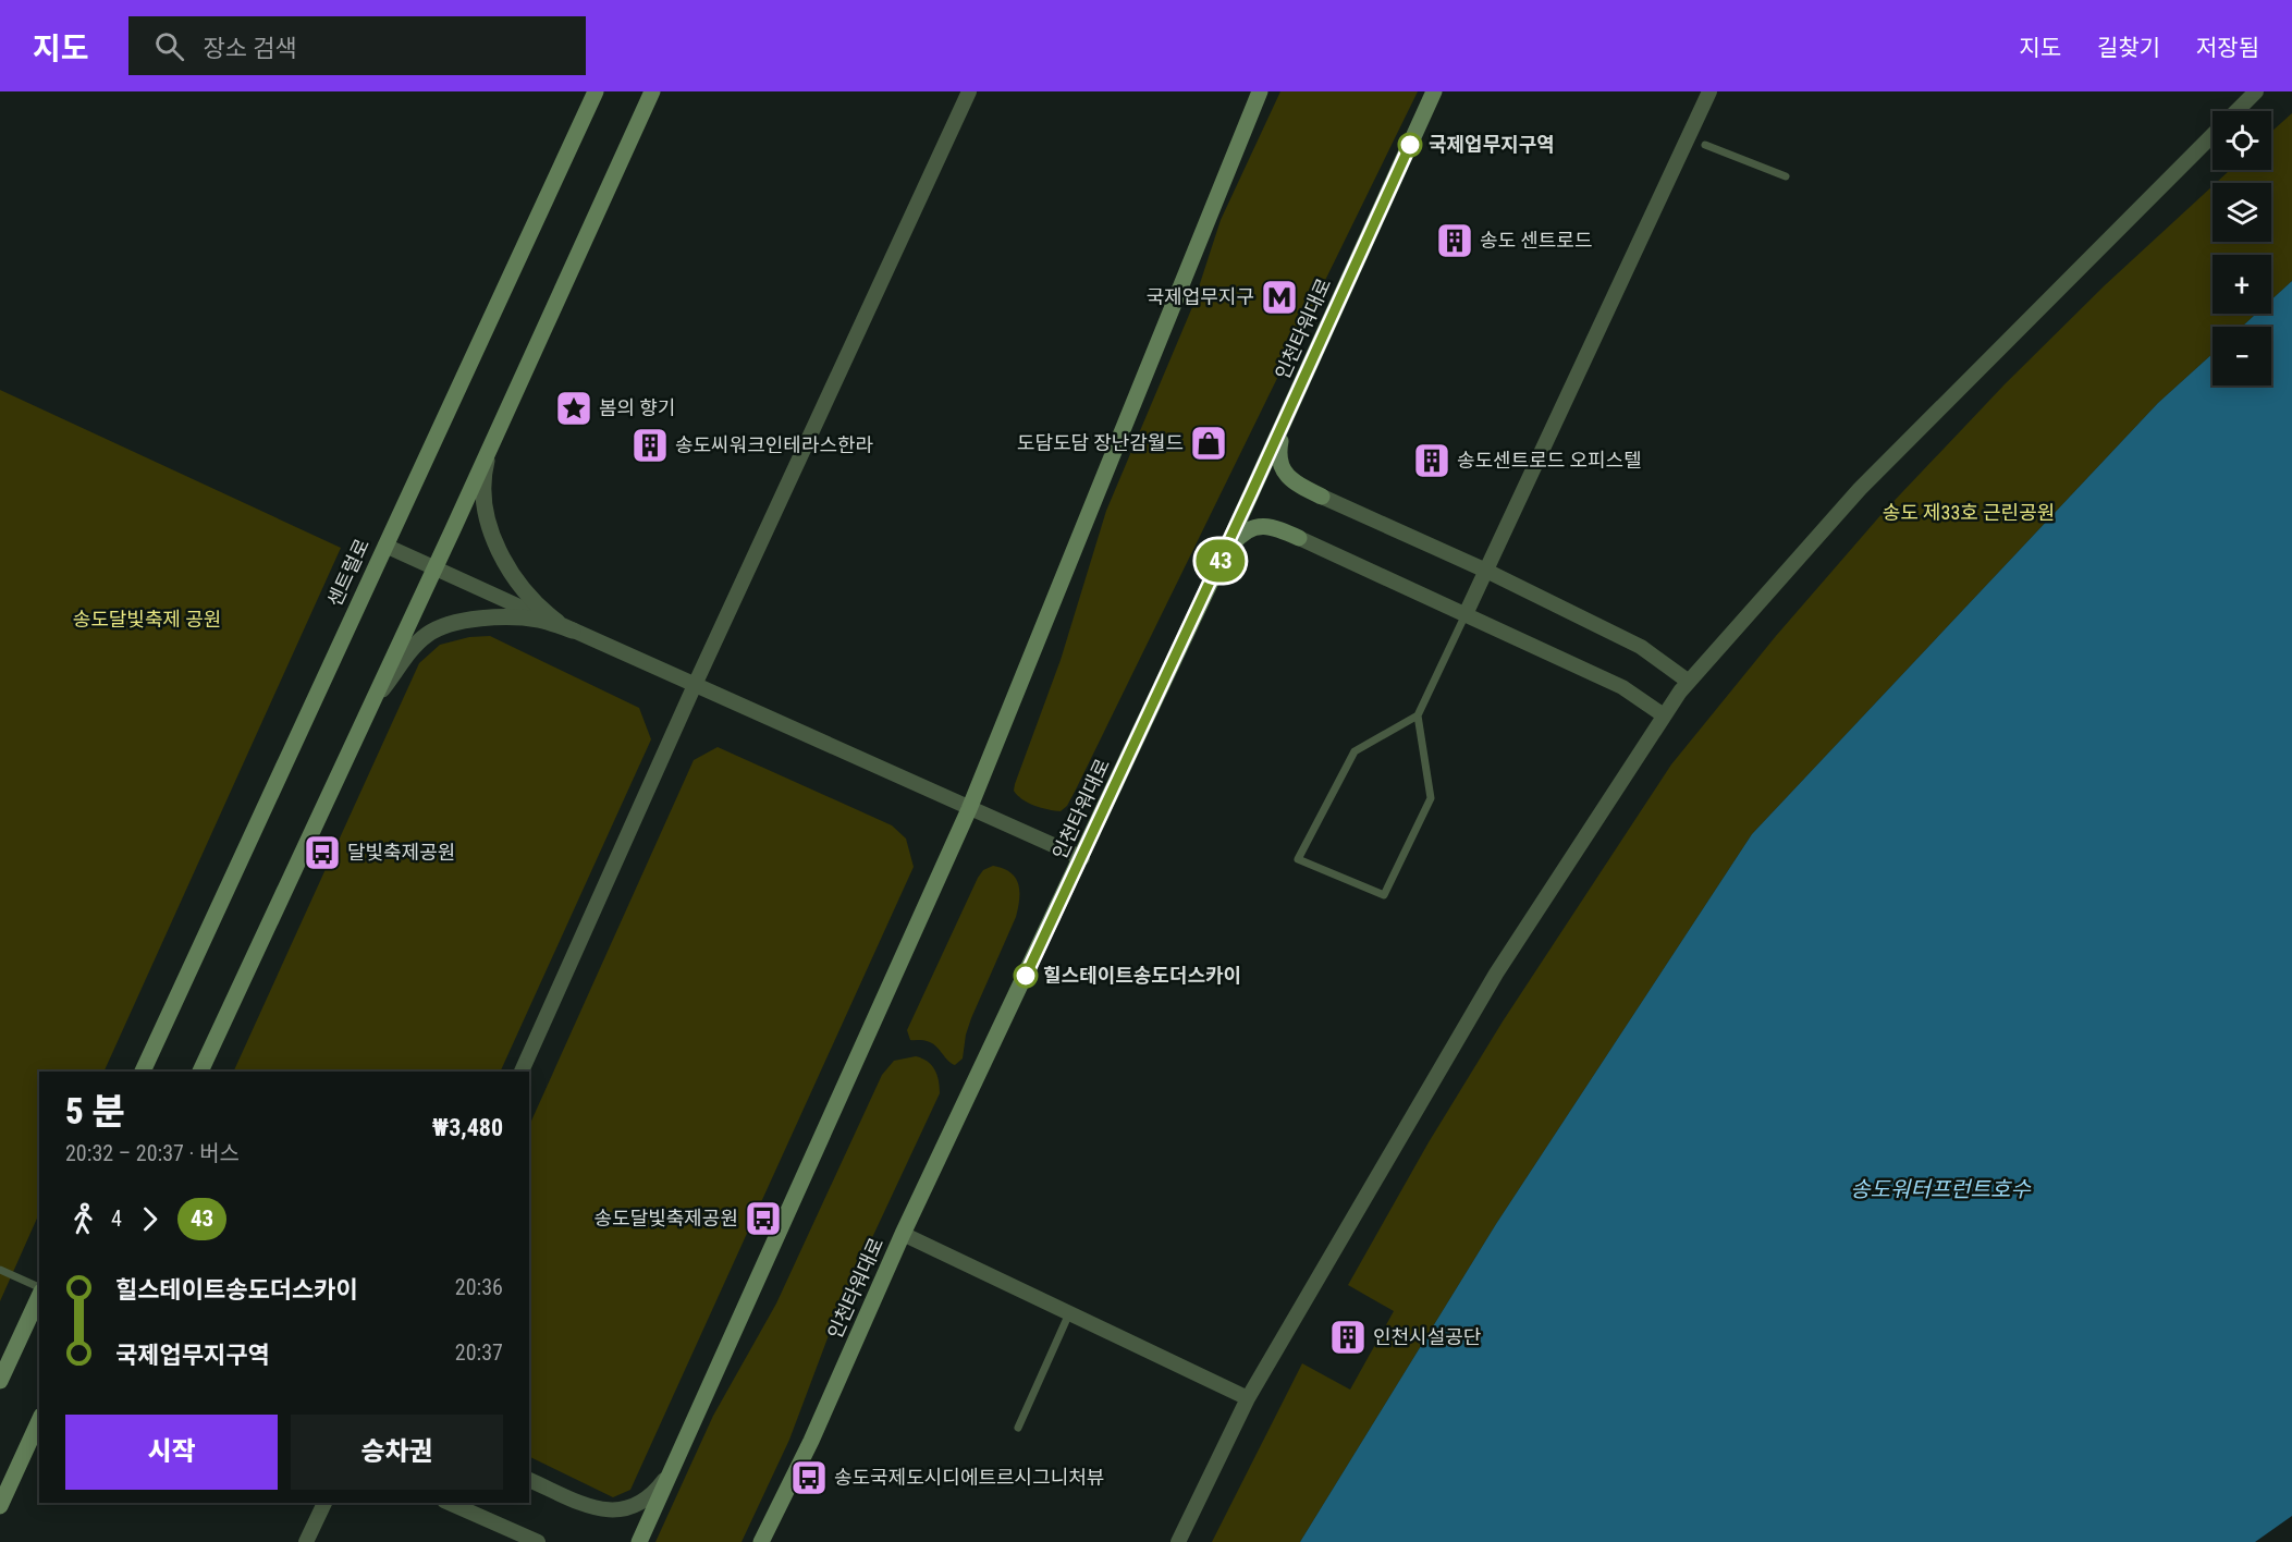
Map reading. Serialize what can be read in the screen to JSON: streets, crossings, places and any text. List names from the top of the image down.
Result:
{
  "streets": {
    "main road": ["인천타워대로", "센트럴로"]
  },
  "water": ["송도워터프런트호수"],
  "parks": ["송도 제33호 근린공원", "송도달빛축제 공원"],
  "places": {
    "other": ["국제업무지구역", "힐스테이트송도더스카이"],
    "building": [
      "송도 센트로드",
      "송도씨워크인테라스한라",
      "송도센트로드 오피스텔",
      "인천시설공단"
    ],
    "metro station": ["국제업무지구"],
    "place": ["봄의 향기"],
    "shop": ["도담도담 장난감월드"],
    "bus stop": ["달빛축제공원", "송도달빛축제공원", "송도국제도시디에트르시그니처뷰"]
  },
  "lines": ["bus line 43"],
  "page": {
    "header": "지도",
    "search": "장소 검색",
    "nav": ["지도", "길찾기", "저장됨"],
    "on_map": "43",
    "map_buttons": ["+", "−"],
    "heading": ["5 분", "20:32 – 20:37 · 버스", "₩3,480"],
    "legs": ["4", "43"],
    "list": [
      {
        "name": "힐스테이트송도더스카이",
        "value": "20:36"
      },
      {
        "name": "국제업무지구역",
        "value": "20:37"
      }
    ],
    "buttons": ["시작", "승차권"]
  }
}
